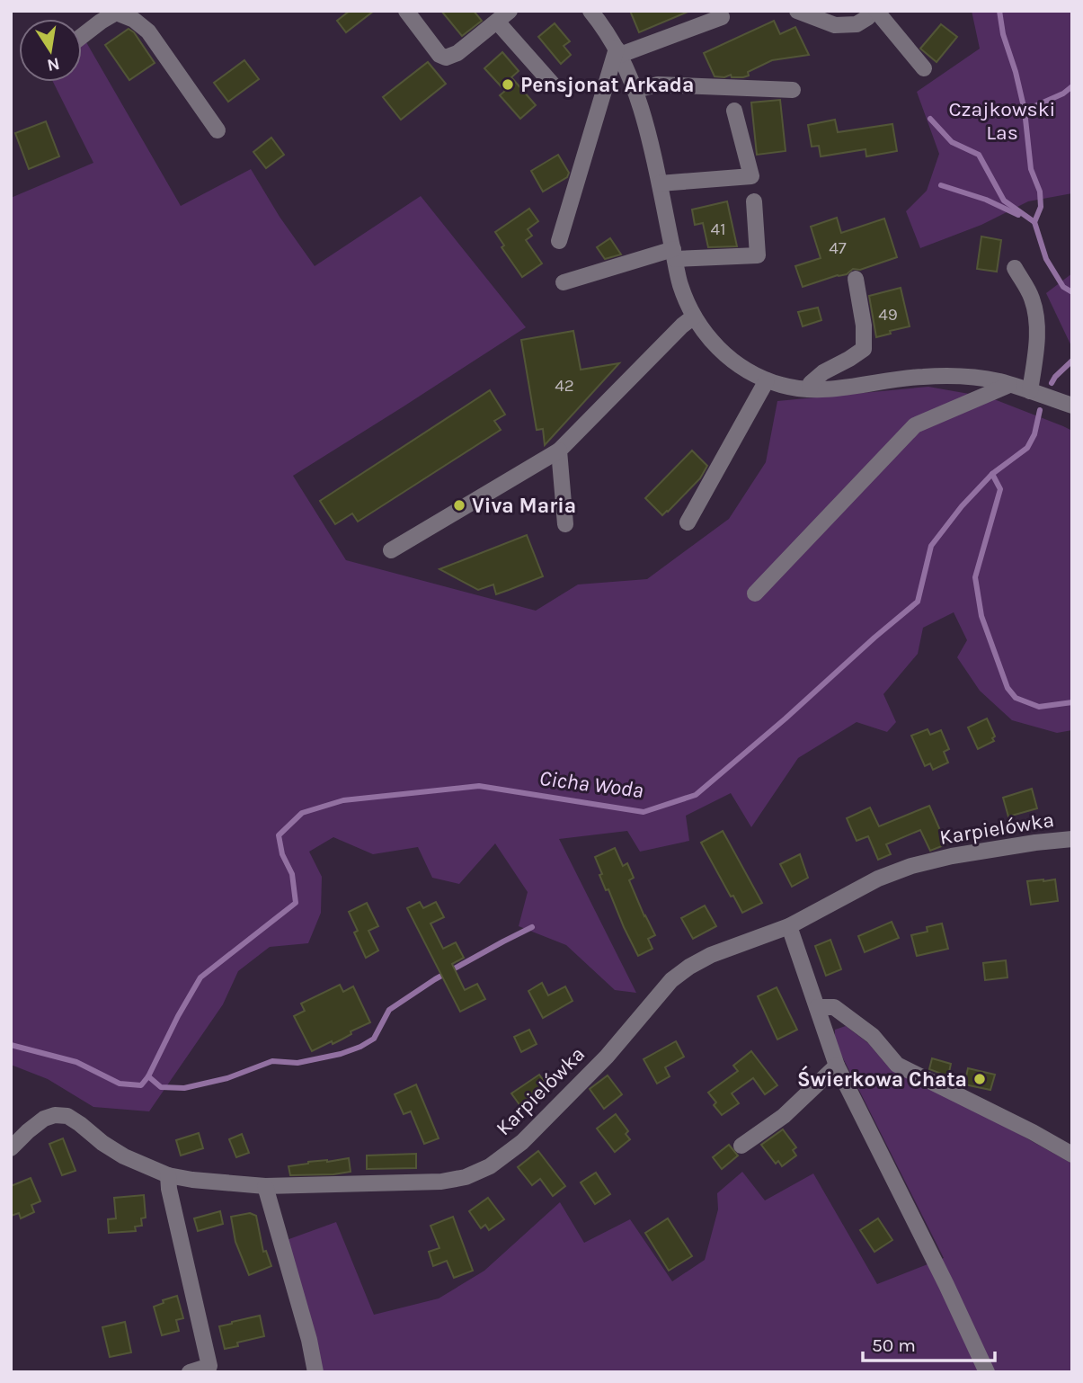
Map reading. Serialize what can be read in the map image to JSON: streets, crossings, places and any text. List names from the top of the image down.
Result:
{
  "streets": {
    "street": ["Karpielówka"]
  },
  "water": ["Cicha Woda"],
  "parks": ["Czajkowski Las"],
  "places": ["Pensjonat Arkada", "Viva Maria", "Świerkowa Chata"],
  "house_numbers": [
    "41",
    "47",
    "49",
    "42"
  ],
  "scale_bar": "50 m",
  "north": "bottom"
}
